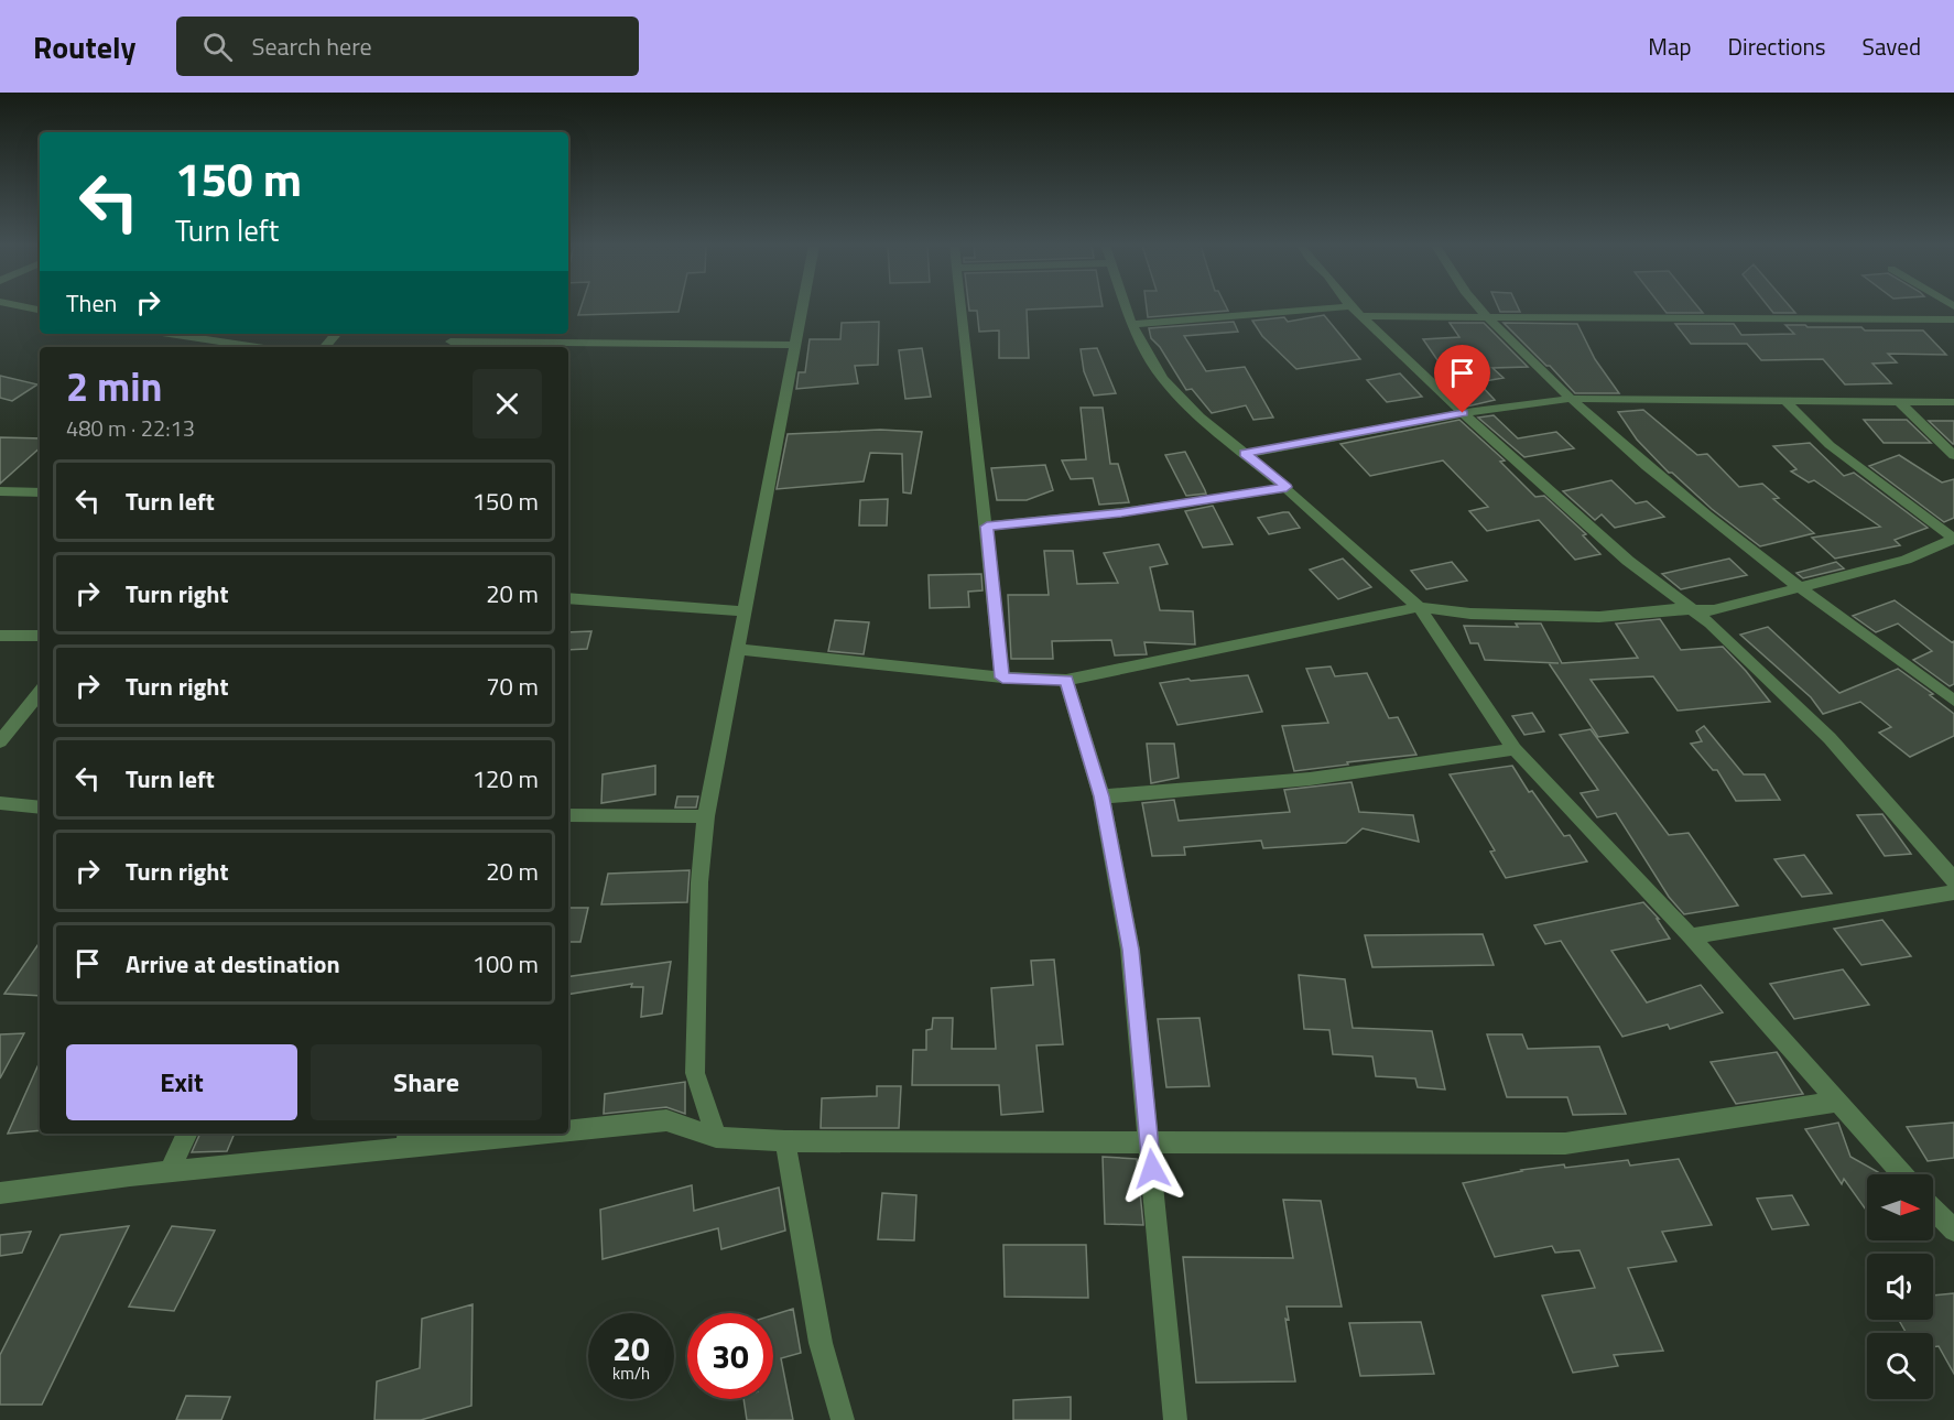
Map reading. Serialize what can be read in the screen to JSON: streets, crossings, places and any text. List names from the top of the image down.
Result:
{
  "north": "right",
  "page": {
    "header": "Routely",
    "search": "Search here",
    "nav": ["Map", "Directions", "Saved"],
    "turn": ["150 m", "Turn left"],
    "then": "Then",
    "heading": ["2 min", "480 m · 22:13"],
    "list": [
      {
        "name": "Turn left",
        "value": "150 m"
      },
      {
        "name": "Turn right",
        "value": "20 m"
      },
      {
        "name": "Turn right",
        "value": "70 m"
      },
      {
        "name": "Turn left",
        "value": "120 m"
      },
      {
        "name": "Turn right",
        "value": "20 m"
      },
      {
        "name": "Arrive at destination",
        "value": "100 m"
      }
    ],
    "buttons": ["Exit", "Share"],
    "speed": "20 km/h",
    "limit": "30"
  }
}
